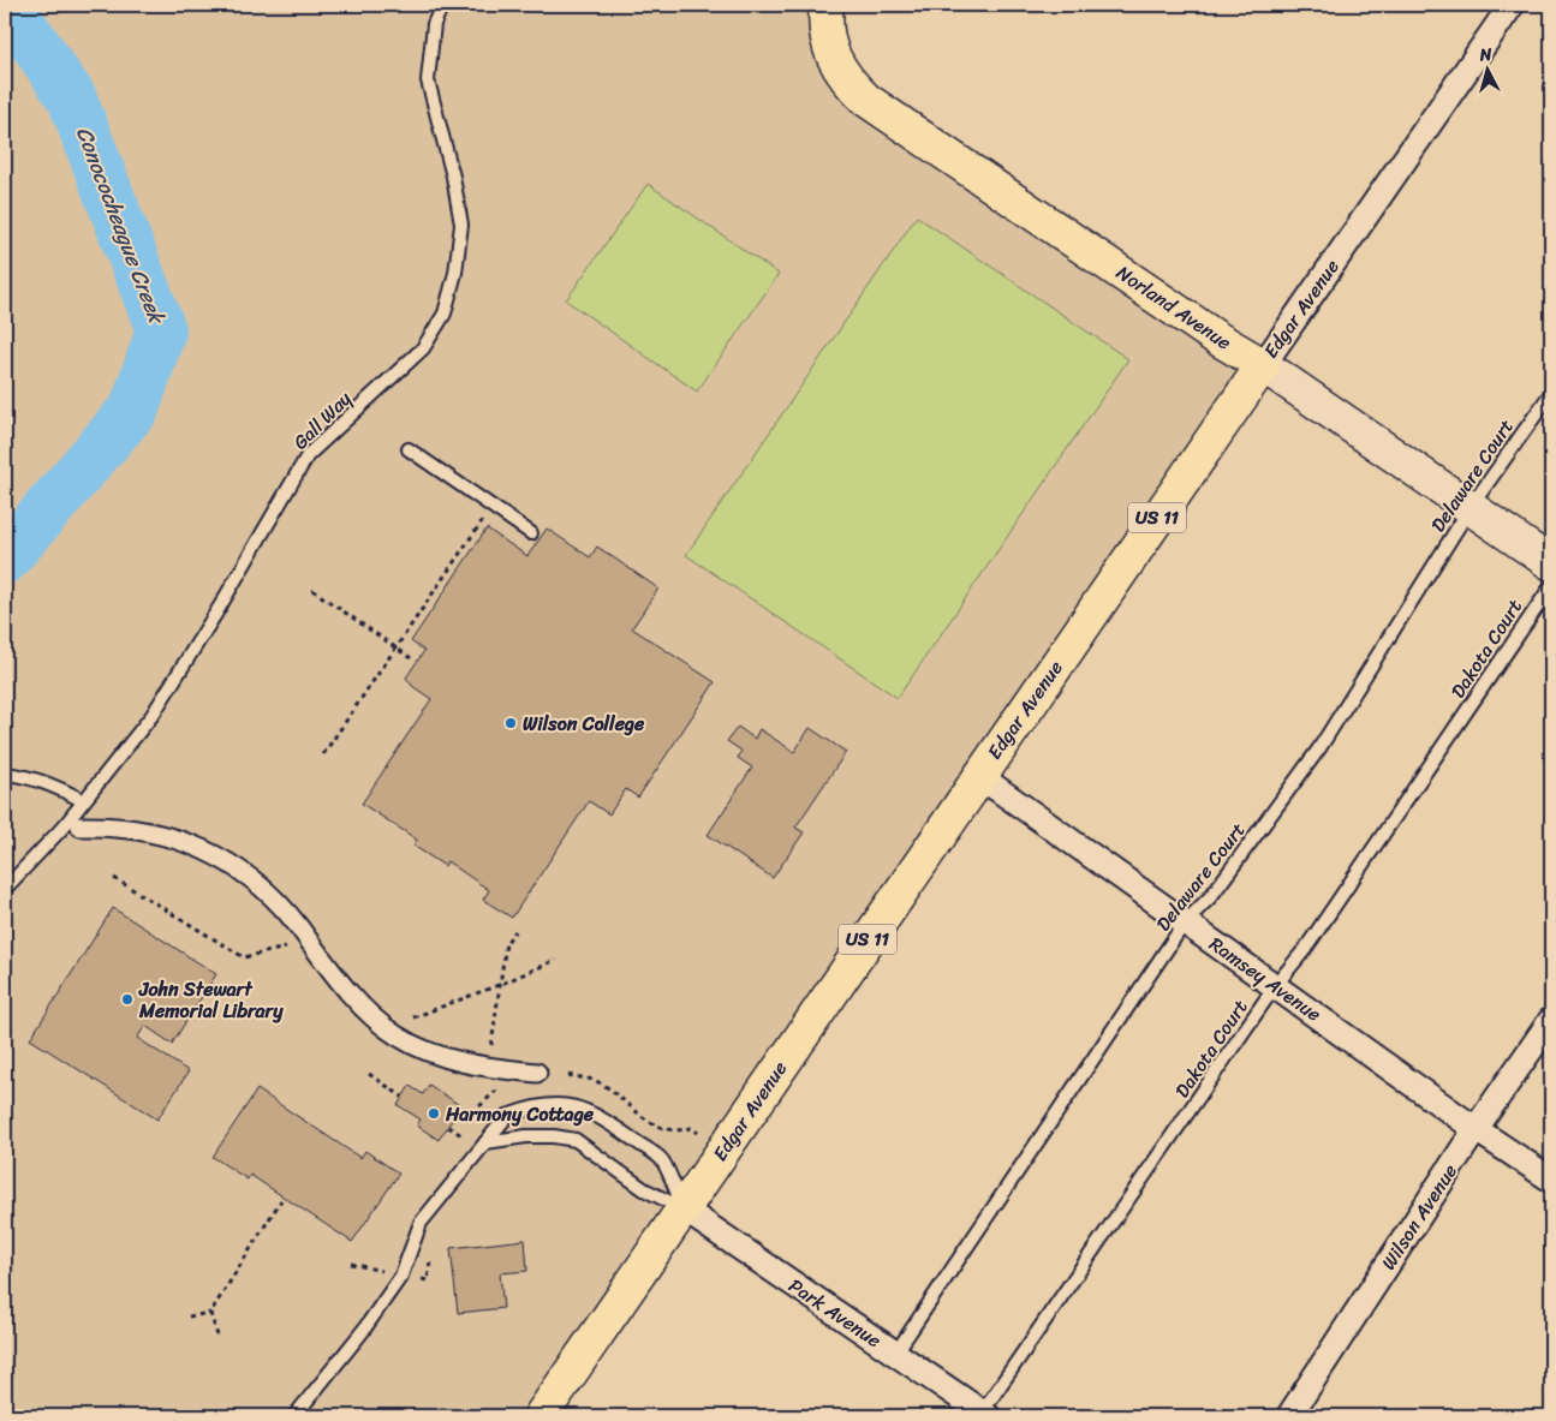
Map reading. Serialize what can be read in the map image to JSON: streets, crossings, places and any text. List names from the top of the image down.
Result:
{
  "streets": {
    "main road": ["Norland Avenue", "Edgar Avenue", "US 11"],
    "street": ["Ramsey Avenue", "Wilson Avenue", "Park Avenue"],
    "lane": ["Gall Way", "Delaware Court", "Dakota Court"]
  },
  "crossings": [
    ["Norland Avenue", "Edgar Avenue"],
    ["Norland Avenue", "Delaware Court"],
    ["Edgar Avenue", "Ramsey Avenue"],
    ["Edgar Avenue", "Park Avenue"],
    ["Delaware Court", "Ramsey Avenue"],
    ["Delaware Court", "Park Avenue"],
    ["Dakota Court", "Ramsey Avenue"],
    ["Dakota Court", "Park Avenue"],
    ["Ramsey Avenue", "Wilson Avenue"]
  ],
  "water": ["Conococheague Creek"],
  "places": ["Wilson College", "John Stewart Memorial Library", "Harmony Cottage"],
  "north": "top"
}
